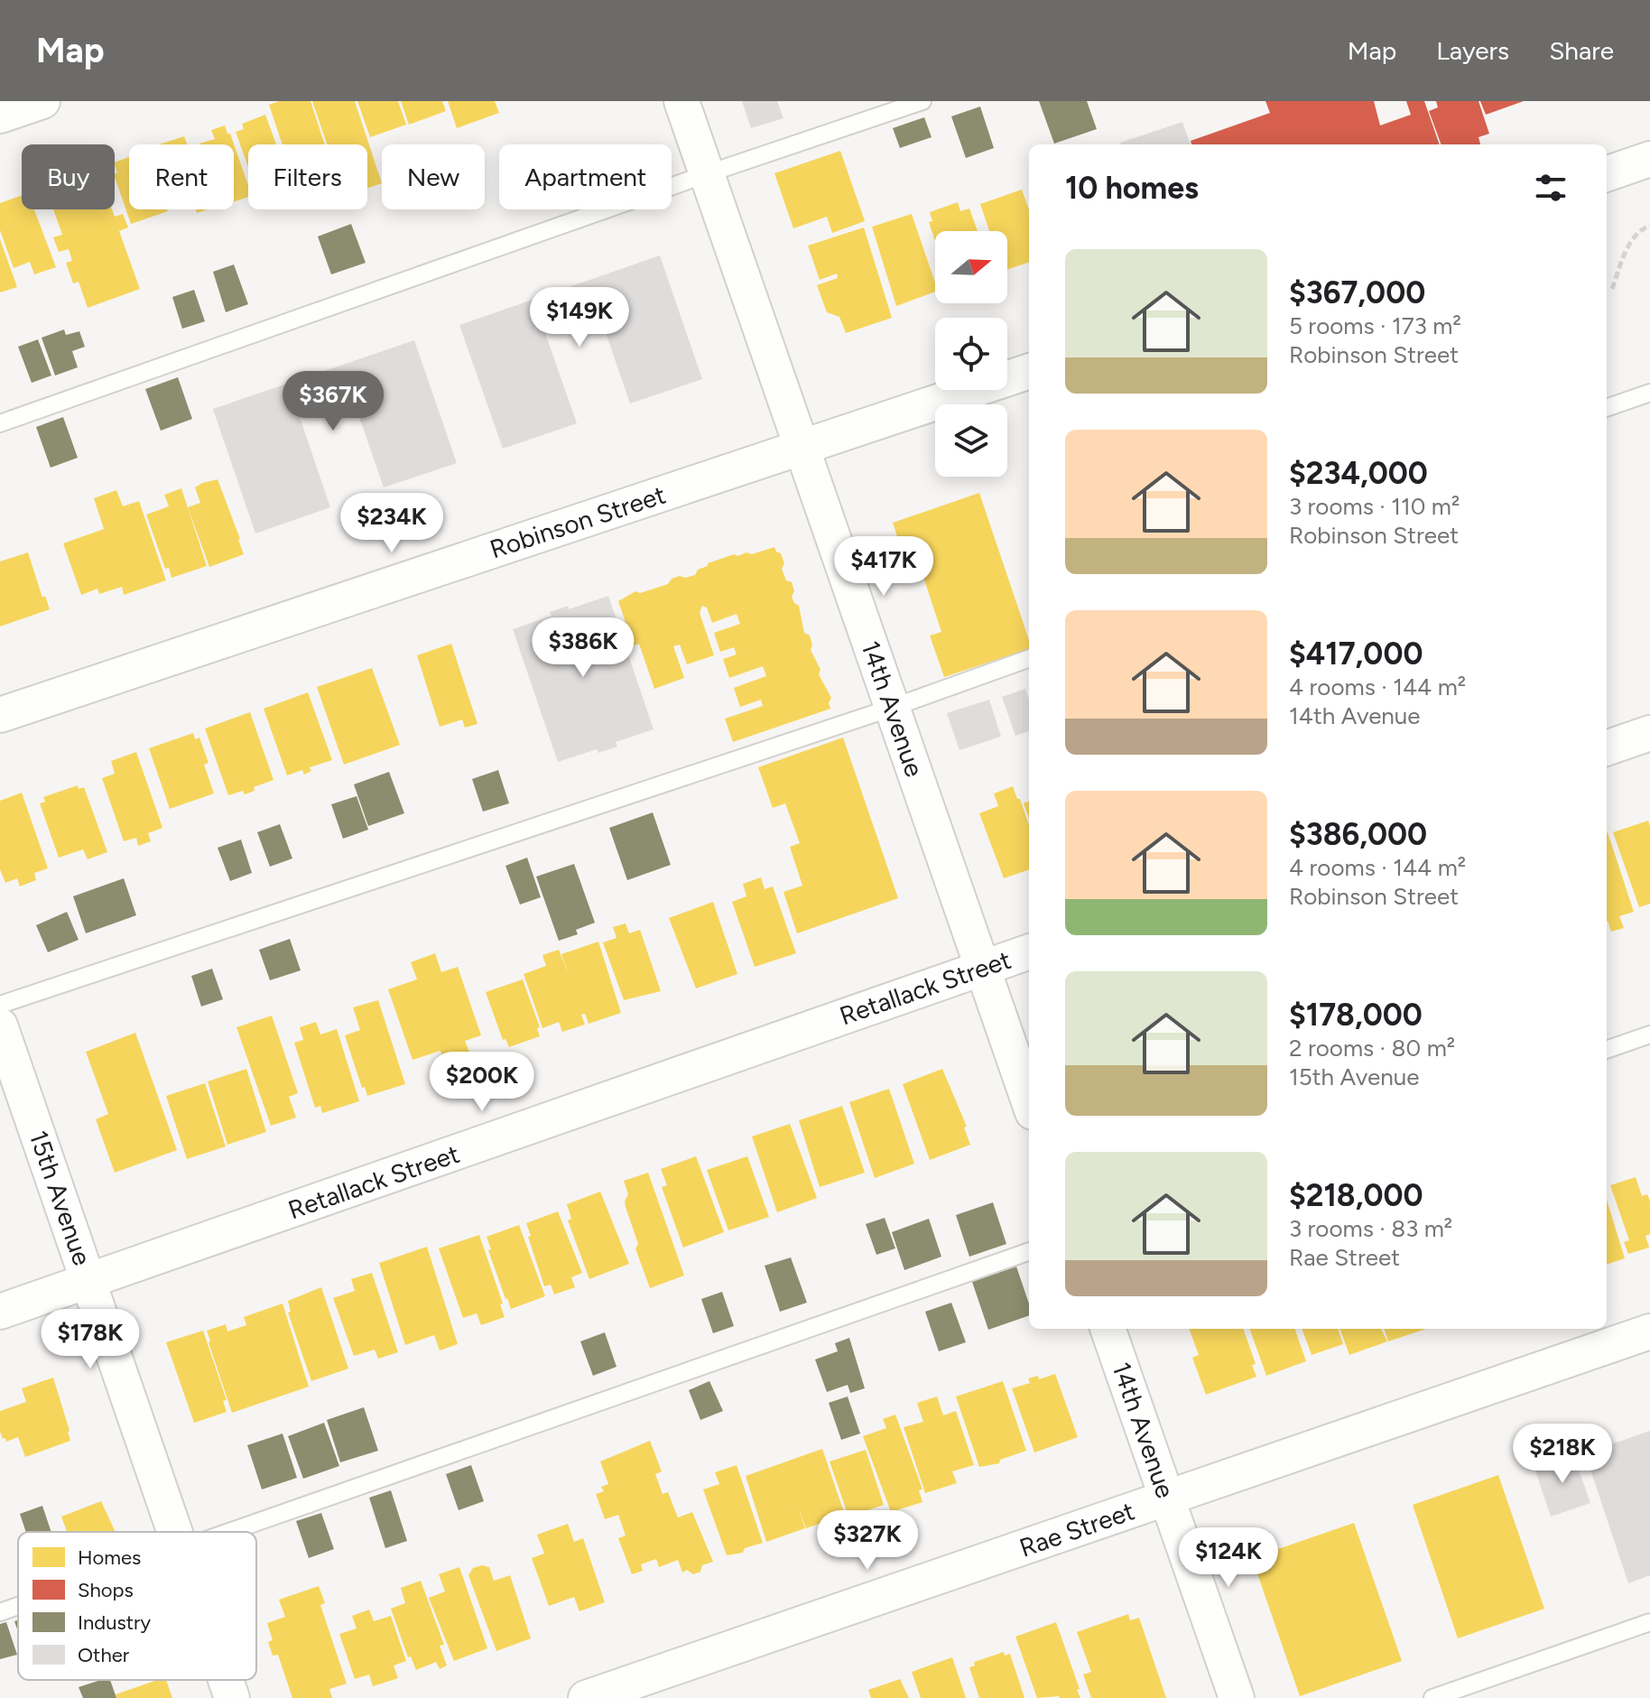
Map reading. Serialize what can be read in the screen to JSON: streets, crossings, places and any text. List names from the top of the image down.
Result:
{
  "streets": {
    "street": [
      "Robinson Street",
      "14th Avenue",
      "Retallack Street",
      "15th Avenue",
      "Rae Street"
    ]
  },
  "crossings": [
    ["Robinson Street", "14th Avenue"],
    ["14th Avenue", "Retallack Street"],
    ["14th Avenue", "Rae Street"],
    ["Retallack Street", "15th Avenue"]
  ],
  "legend": [
    "Homes",
    "Shops",
    "Industry",
    "Other"
  ],
  "north": "right",
  "page": {
    "header": "Map",
    "nav": ["Map", "Layers", "Share"],
    "chip": [
      "Buy",
      "Rent",
      "Filters",
      "New",
      "Apartment"
    ],
    "heading": "10 homes",
    "list": [
      {
        "name": "$367,000",
        "note": "5 rooms · 173 m² · Robinson Street"
      },
      {
        "name": "$234,000",
        "note": "3 rooms · 110 m² · Robinson Street"
      },
      {
        "name": "$417,000",
        "note": "4 rooms · 144 m² · 14th Avenue"
      },
      {
        "name": "$386,000",
        "note": "4 rooms · 144 m² · Robinson Street"
      },
      {
        "name": "$178,000",
        "note": "2 rooms · 80 m² · 15th Avenue"
      },
      {
        "name": "$218,000",
        "note": "3 rooms · 83 m² · Rae Street"
      }
    ],
    "price": [
      "$149K",
      "$367K",
      "$234K",
      "$417K",
      "$386K",
      "$200K",
      "$178K",
      "$218K",
      "$327K",
      "$124K"
    ]
  }
}
